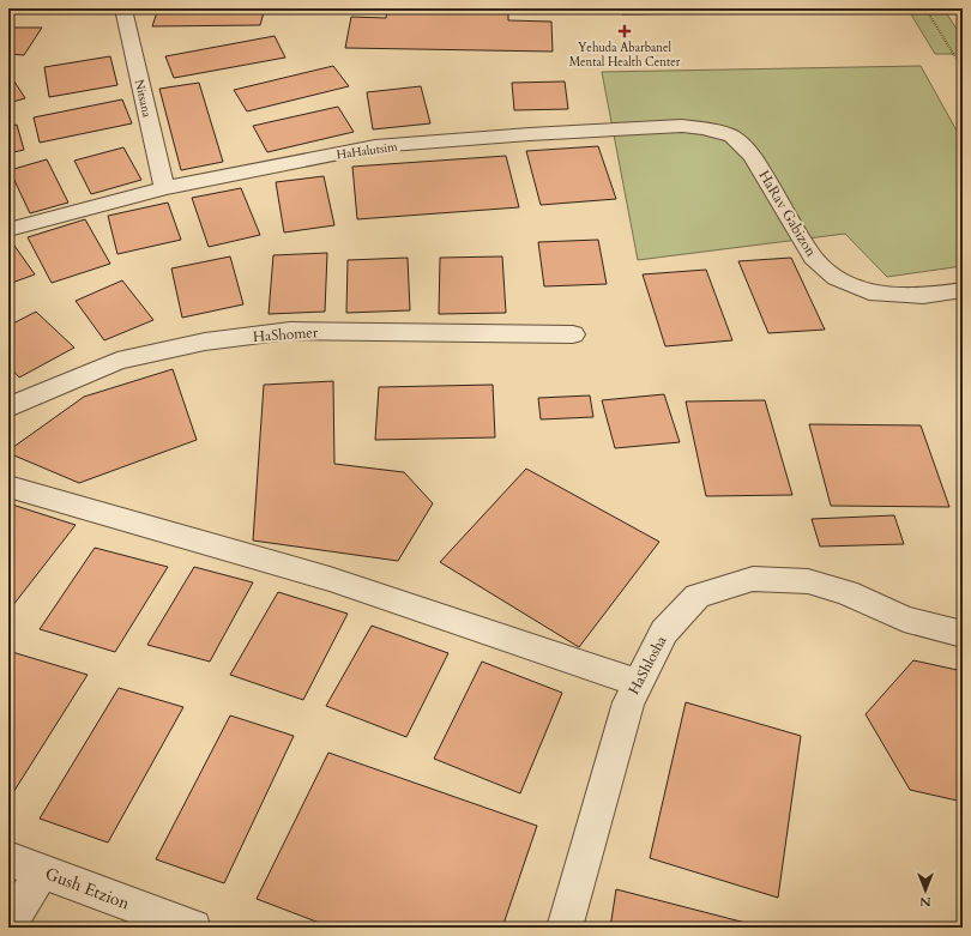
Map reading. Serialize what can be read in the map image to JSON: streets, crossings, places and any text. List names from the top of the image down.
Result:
{
  "streets": {
    "street": [
      "Nitsana",
      "HaHalutsim",
      "HaRav Gabizon",
      "HaShomer",
      "HaShlosha",
      "Gush Etzion"
    ]
  },
  "crossings": [
    ["Nitsana", "HaHalutsim"],
    ["HaHalutsim", "HaRav Gabizon"]
  ],
  "places": {
    "health": ["Yehuda Abarbanel Mental Health Center"]
  },
  "north": "bottom"
}
